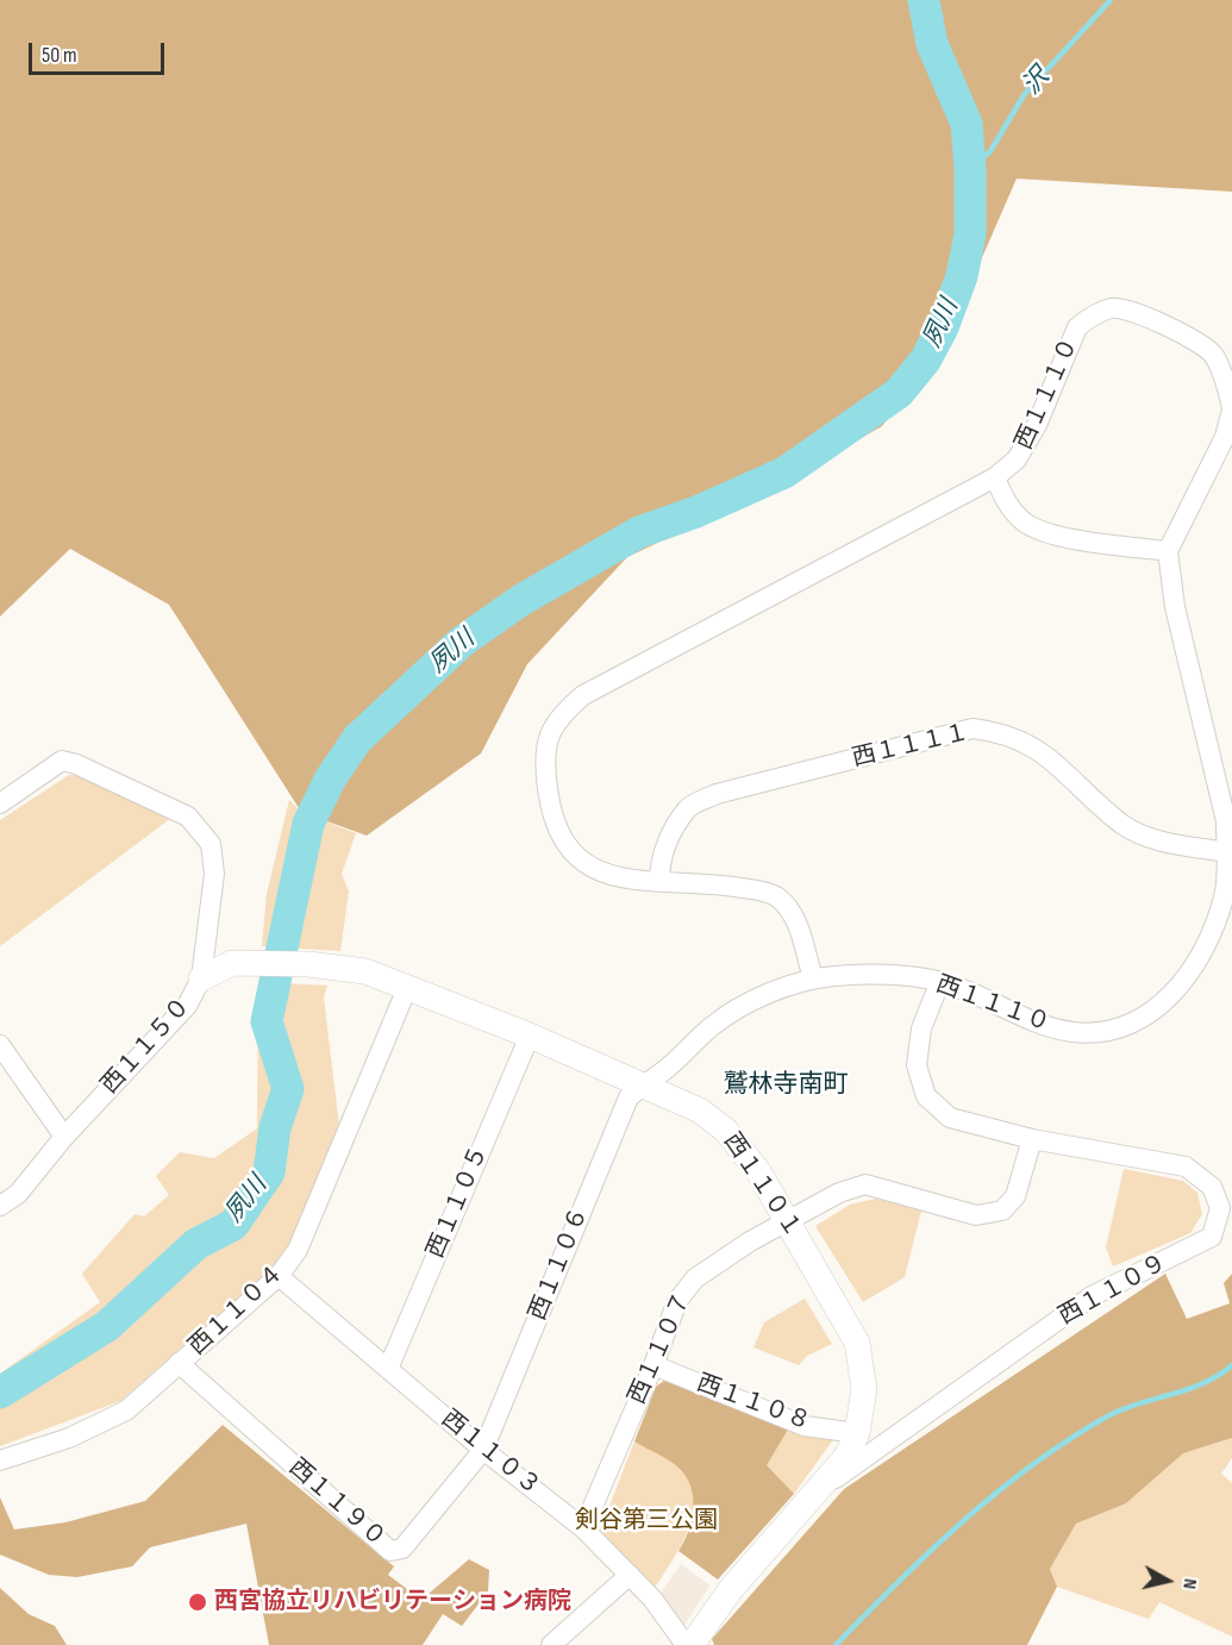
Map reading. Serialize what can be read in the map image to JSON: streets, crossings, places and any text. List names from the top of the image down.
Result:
{
  "streets": {
    "street": [
      "西１１１０",
      "西１１１１",
      "西１１５０",
      "西１１０１",
      "西１１０５",
      "西１１０６",
      "西１１０９",
      "西１１０４",
      "西１１０７",
      "西１１０８",
      "西１１０３",
      "西１１９０"
    ]
  },
  "crossings": [
    ["西１１１０", "西１１１１"],
    ["西１１１０", "西１１０１"],
    ["西１１１０", "西１１０６"],
    ["西１１１０", "西１１０９"],
    ["西１１５０", "西１１０１"],
    ["西１１０１", "西１１０５"],
    ["西１１０１", "西１１０６"],
    ["西１１０１", "西１１０９"],
    ["西１１０１", "西１１０４"],
    ["西１１０１", "西１１０７"],
    ["西１１０１", "西１１０８"],
    ["西１１０５", "西１１０３"],
    ["西１１０６", "西１１０３"],
    ["西１１０６", "西１１９０"],
    ["西１１０９", "西１１０７"],
    ["西１１０４", "西１１０３"],
    ["西１１０４", "西１１９０"],
    ["西１１０７", "西１１０８"],
    ["西１１０７", "西１１０３"],
    ["西１１０３", "西１１９０"]
  ],
  "districts": ["鷲林寺南町"],
  "water": ["沢", "夙川"],
  "parks": ["剣谷第三公園"],
  "places": ["西宮協立リハビリテーション病院"],
  "scale_bar": "50 m",
  "north": "right"
}
